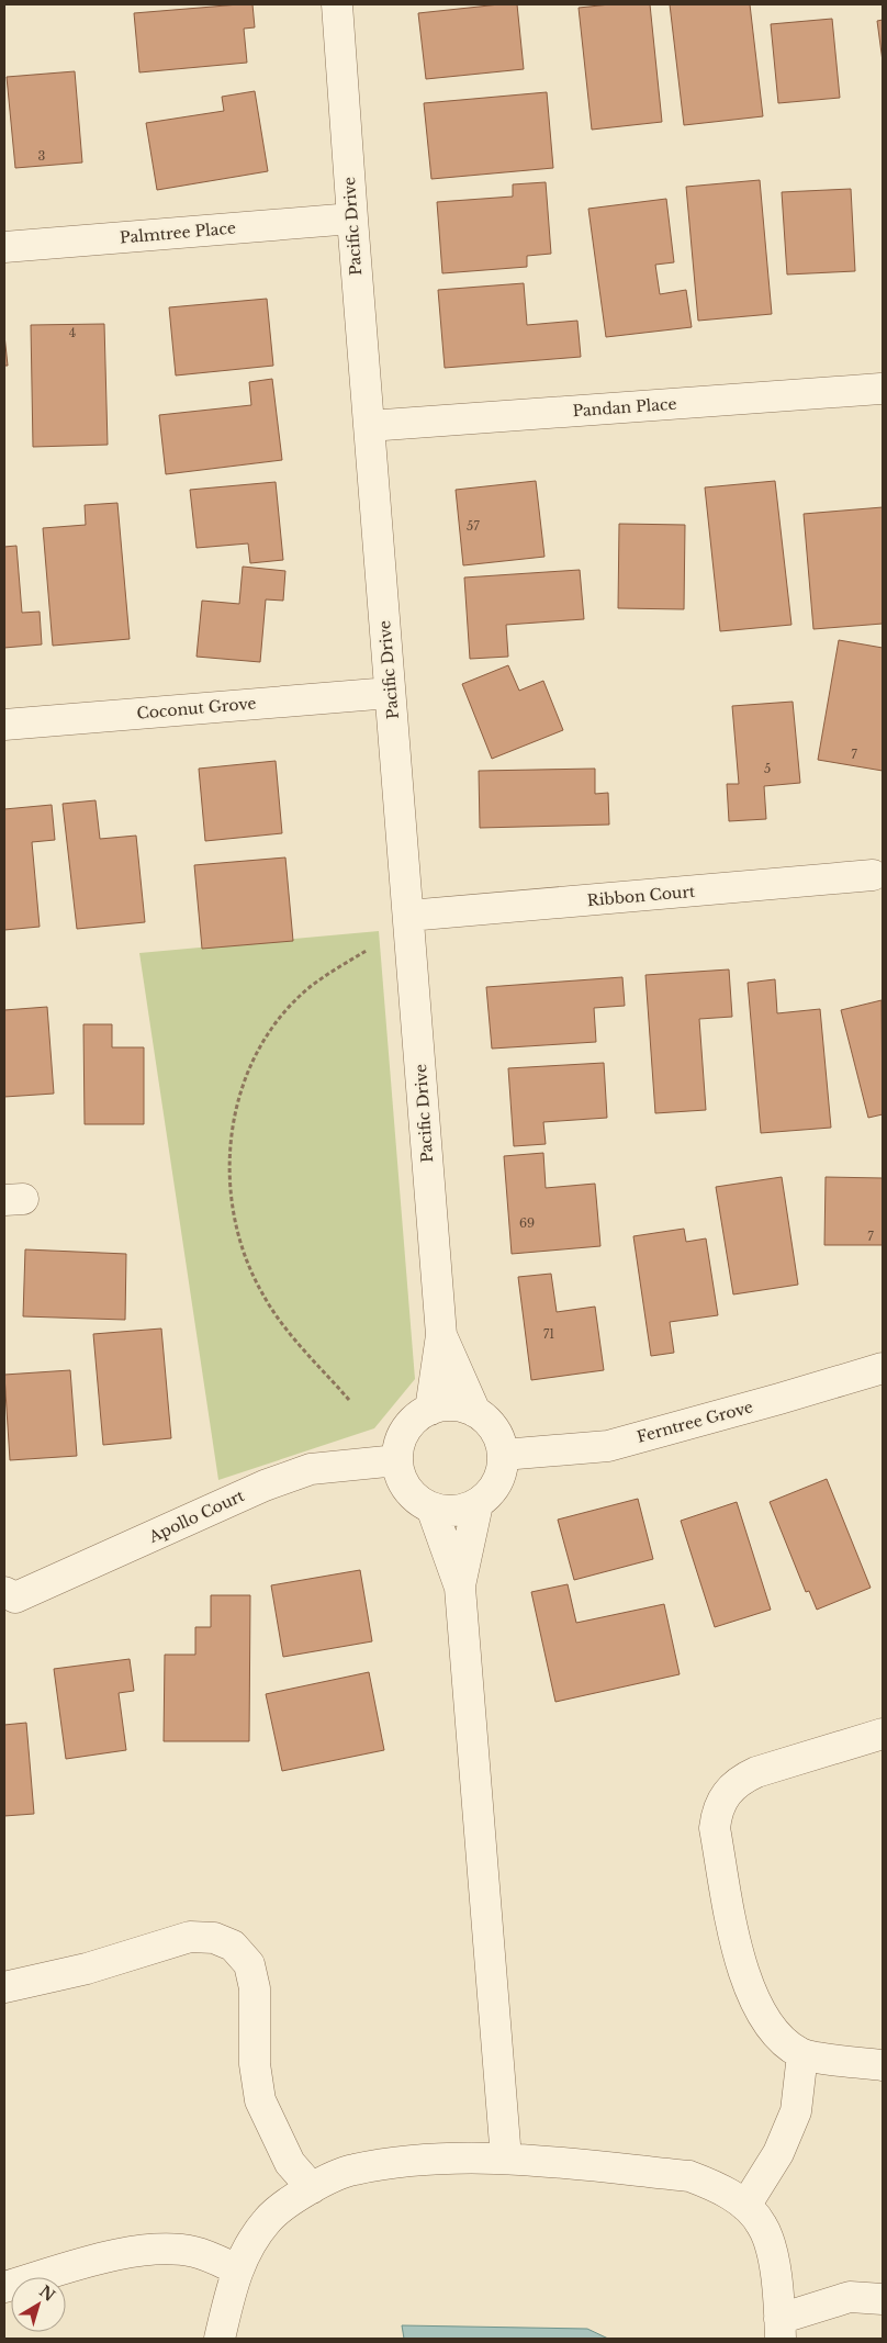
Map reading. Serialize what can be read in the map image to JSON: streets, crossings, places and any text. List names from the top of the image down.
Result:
{
  "streets": {
    "street": [
      "Pacific Drive",
      "Palmtree Place",
      "Pandan Place",
      "Coconut Grove",
      "Ribbon Court",
      "Ferntree Grove",
      "Apollo Court"
    ]
  },
  "crossings": [
    ["Pacific Drive", "Palmtree Place"],
    ["Pacific Drive", "Pandan Place"],
    ["Pacific Drive", "Coconut Grove"],
    ["Pacific Drive", "Ribbon Court"],
    ["Pacific Drive", "Ferntree Grove"],
    ["Pacific Drive", "Apollo Court"],
    ["Ferntree Grove", "Apollo Court"]
  ],
  "house_numbers": [
    "3",
    "4",
    "57",
    "7",
    "5",
    "69",
    "7",
    "71"
  ],
  "north": "top right"
}
